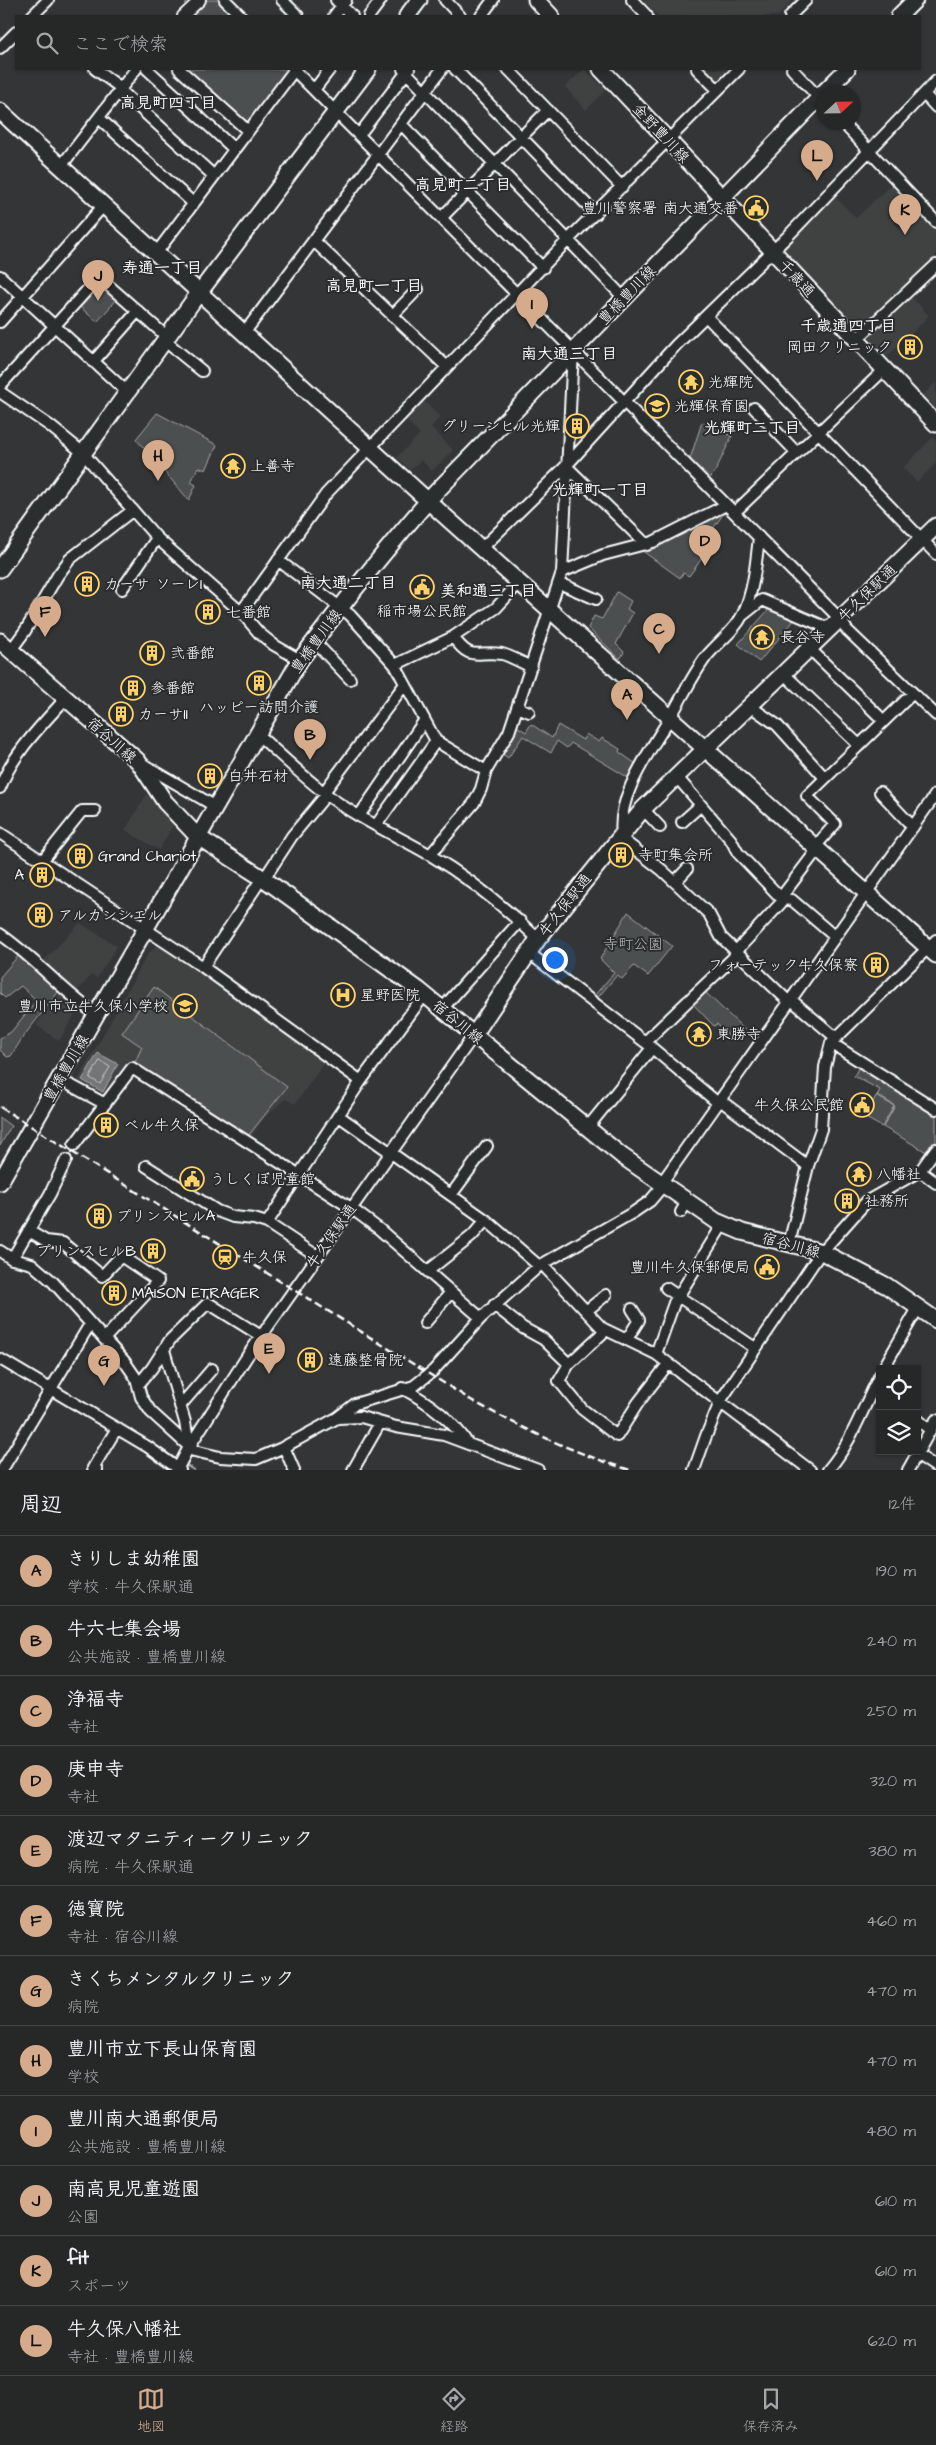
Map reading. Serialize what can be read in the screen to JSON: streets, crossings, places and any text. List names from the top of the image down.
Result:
{
  "streets": {
    "street": [
      "金野豊川線",
      "千歳通",
      "豊橋豊川線",
      "牛久保駅通",
      "宿谷川線"
    ]
  },
  "crossings": [
    ["金野豊川線", "千歳通"],
    ["金野豊川線", "豊橋豊川線"],
    ["千歳通", "豊橋豊川線"],
    ["豊橋豊川線", "宿谷川線"],
    ["牛久保駅通", "宿谷川線"]
  ],
  "districts": [
    "高見町四丁目",
    "高見町二丁目",
    "寿通一丁目",
    "高見町一丁目",
    "千歳通四丁目",
    "南大通三丁目",
    "光輝町二丁目",
    "光輝町一丁目",
    "南大通二丁目",
    "美和通三丁目"
  ],
  "parks": ["寺町公園"],
  "places": {
    "public building": [
      "豊川警察署 南大通交番",
      "稲市場公民館",
      "牛久保公民館",
      "うしくぼ児童館",
      "豊川牛久保郵便局"
    ],
    "building": [
      "岡田クリニック",
      "グリーンヒル光輝",
      "カーサ ソーレI",
      "七番館",
      "弐番館",
      "ハッピー訪問介護",
      "参番館",
      "カーサII",
      "白井石材",
      "寺町集会所",
      "Grand Chariot",
      "A",
      "アルカンシエル",
      "フォーテック牛久保寮",
      "ベル牛久保",
      "社務所",
      "プリンスヒルA",
      "プリンスヒルB",
      "MAISON ETRAGER",
      "遠藤整骨院"
    ],
    "temple": [
      "光輝院",
      "上善寺",
      "長谷寺",
      "東勝寺",
      "八幡社"
    ],
    "school or university": ["光輝保育園", "豊川市立牛久保小学校"],
    "hospital": ["星野医院"],
    "station": ["牛久保"]
  },
  "north": "right",
  "page": {
    "search": "ここで検索",
    "pins": [
      "L",
      "K",
      "J",
      "I",
      "H",
      "D",
      "F",
      "C",
      "A",
      "B",
      "E",
      "G"
    ],
    "heading": ["周辺", "12件"],
    "list": [
      {
        "mark": "A",
        "name": "きりしま幼稚園",
        "note": "学校 · 牛久保駅通",
        "value": "190 m"
      },
      {
        "mark": "B",
        "name": "牛六七集会場",
        "note": "公共施設 · 豊橋豊川線",
        "value": "240 m"
      },
      {
        "mark": "C",
        "name": "浄福寺",
        "note": "寺社",
        "value": "250 m"
      },
      {
        "mark": "D",
        "name": "庚申寺",
        "note": "寺社",
        "value": "320 m"
      },
      {
        "mark": "E",
        "name": "渡辺マタニティークリニック",
        "note": "病院 · 牛久保駅通",
        "value": "380 m"
      },
      {
        "mark": "F",
        "name": "徳寶院",
        "note": "寺社 · 宿谷川線",
        "value": "460 m"
      },
      {
        "mark": "G",
        "name": "きくちメンタルクリニック",
        "note": "病院",
        "value": "470 m"
      },
      {
        "mark": "H",
        "name": "豊川市立下長山保育園",
        "note": "学校",
        "value": "470 m"
      },
      {
        "mark": "I",
        "name": "豊川南大通郵便局",
        "note": "公共施設 · 豊橋豊川線",
        "value": "480 m"
      },
      {
        "mark": "J",
        "name": "南高見児童遊園",
        "note": "公園",
        "value": "610 m"
      },
      {
        "mark": "K",
        "name": "fit",
        "note": "スポーツ",
        "value": "610 m"
      },
      {
        "mark": "L",
        "name": "牛久保八幡社",
        "note": "寺社 · 豊橋豊川線",
        "value": "620 m"
      }
    ],
    "nav": ["地図", "経路", "保存済み"]
  }
}
